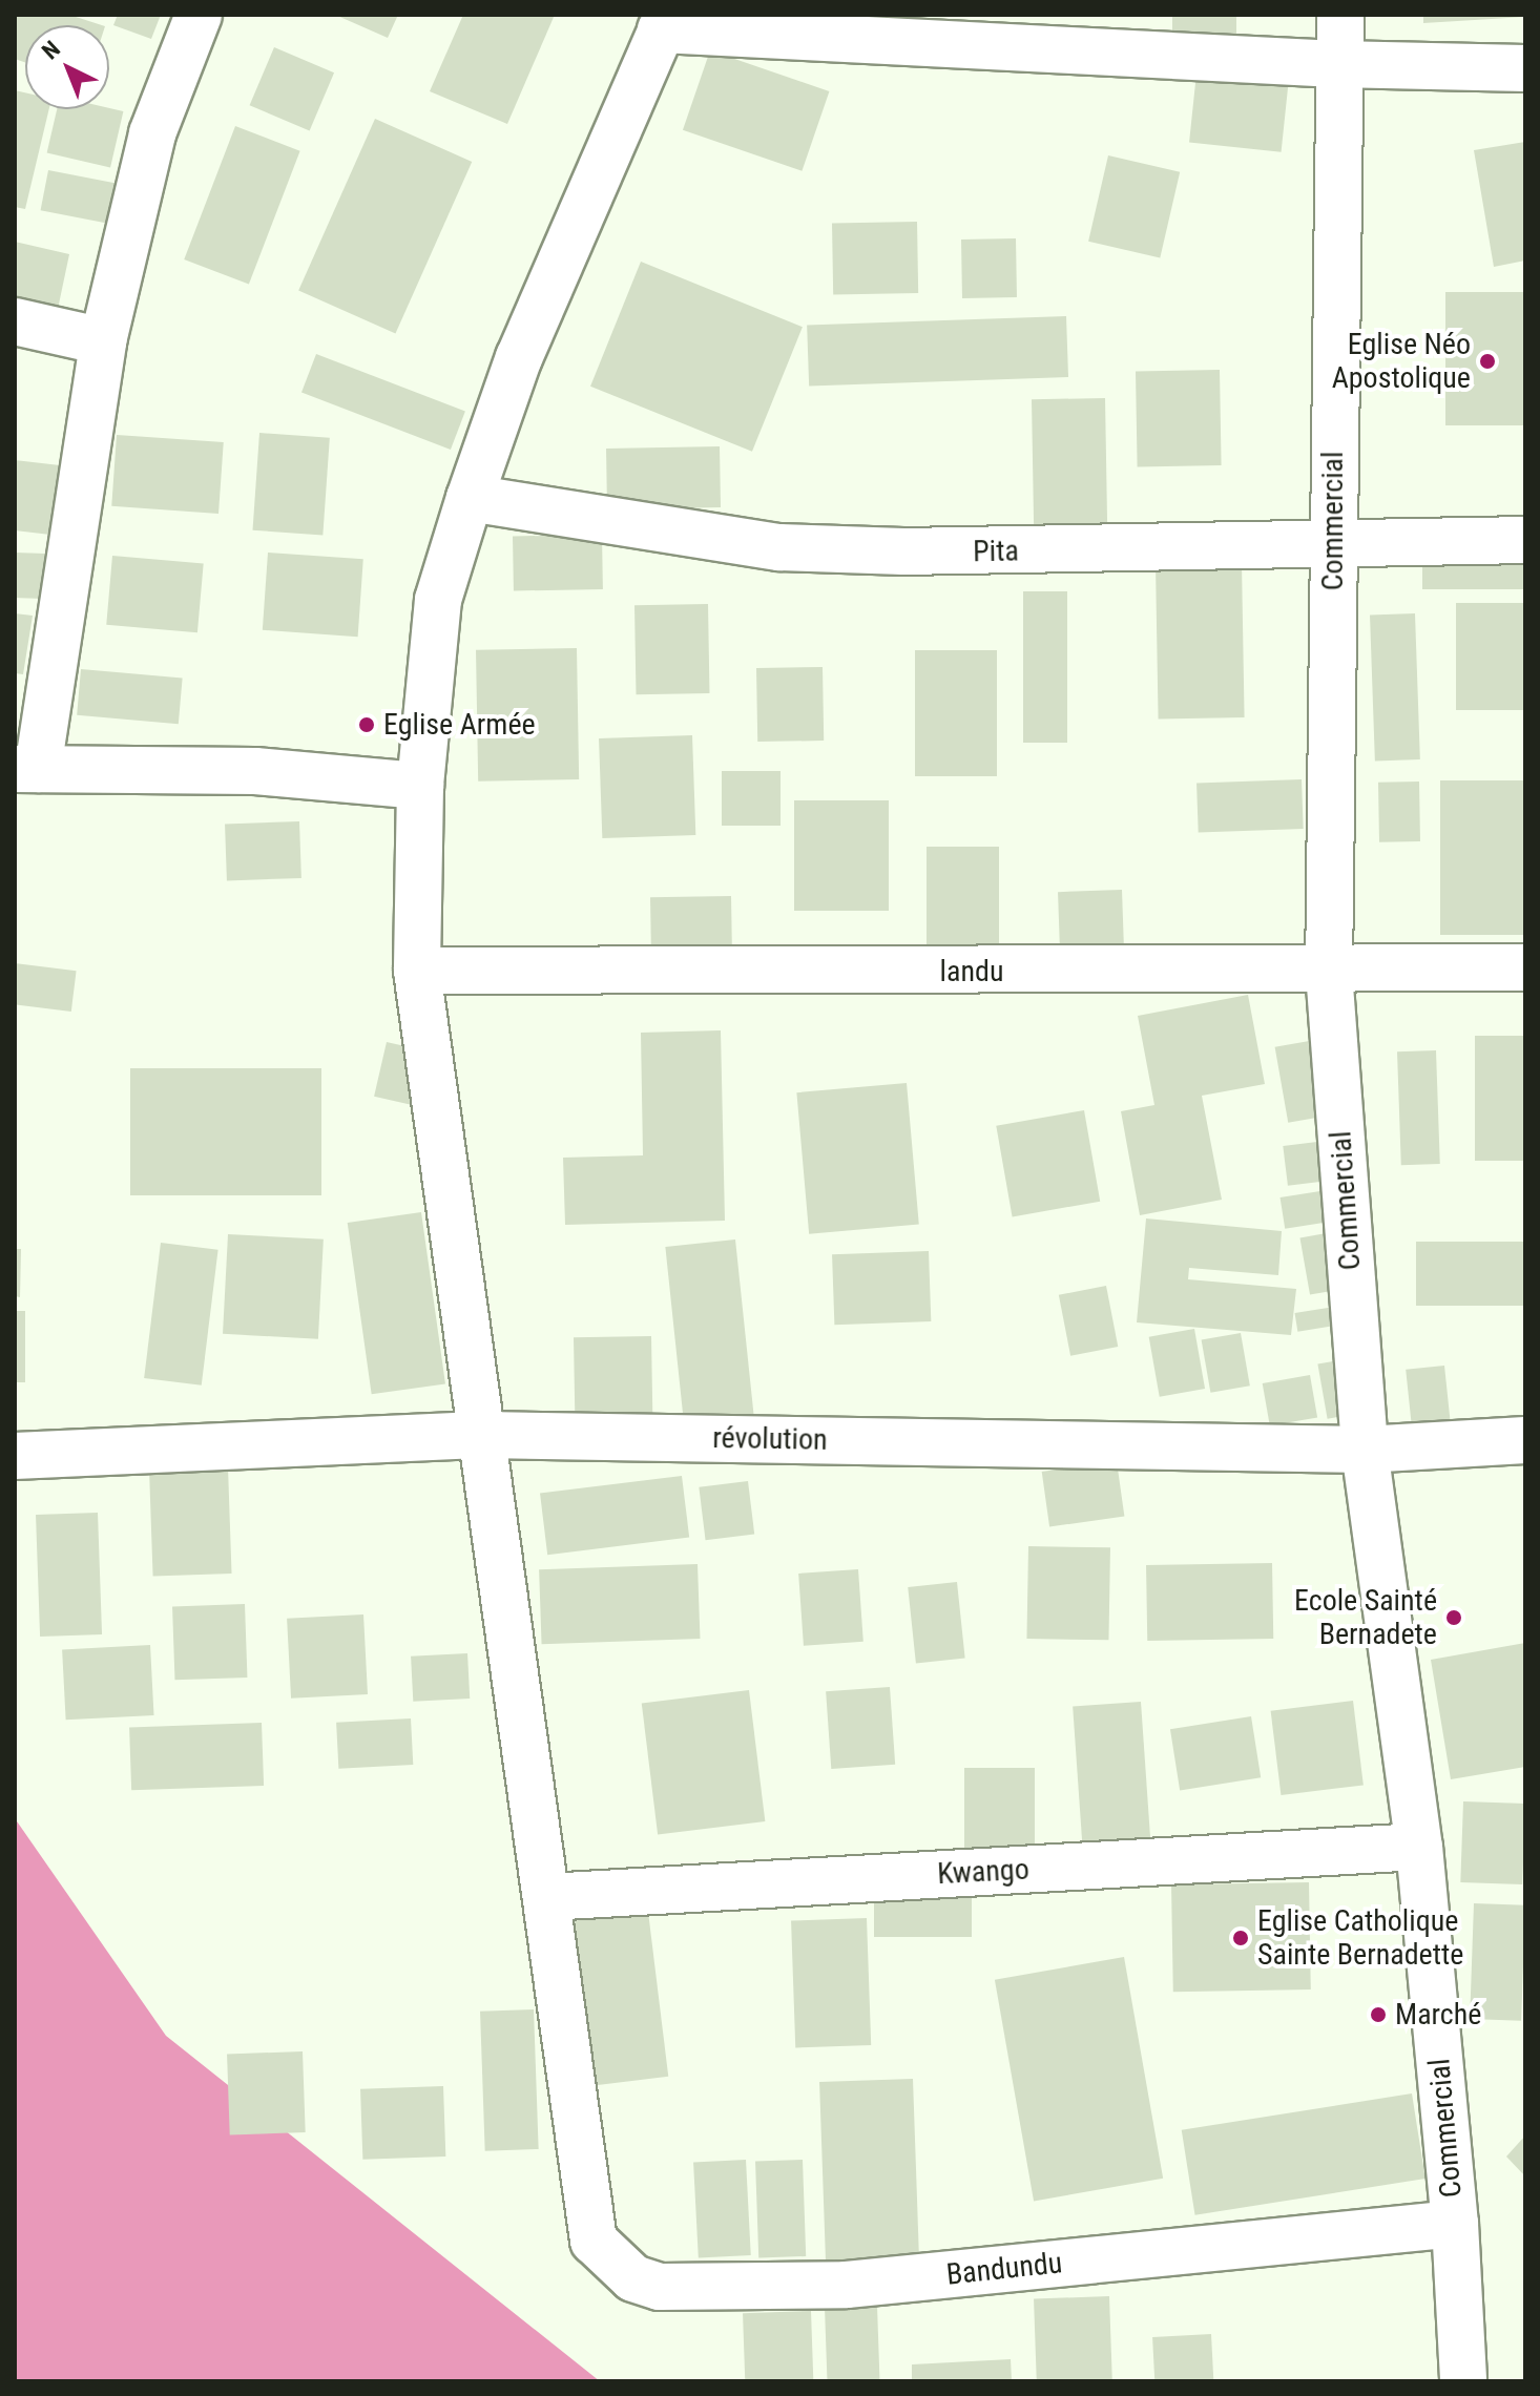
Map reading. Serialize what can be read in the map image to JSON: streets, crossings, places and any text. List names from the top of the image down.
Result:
{
  "streets": {
    "street": [
      "Commercial",
      "Pita",
      "landu",
      "révolution",
      "Kwango",
      "Bandundu"
    ]
  },
  "crossings": [
    ["Commercial", "Pita"],
    ["Commercial", "landu"],
    ["Commercial", "révolution"],
    ["Commercial", "Kwango"],
    ["Commercial", "Bandundu"],
    ["Kwango", "Bandundu"]
  ],
  "places": [
    "Eglise Néo Apostolique",
    "Eglise Armée",
    "Ecole Sainté Bernadete",
    "Eglise Catholique Sainte Bernadette",
    "Marché"
  ],
  "north": "top left"
}
